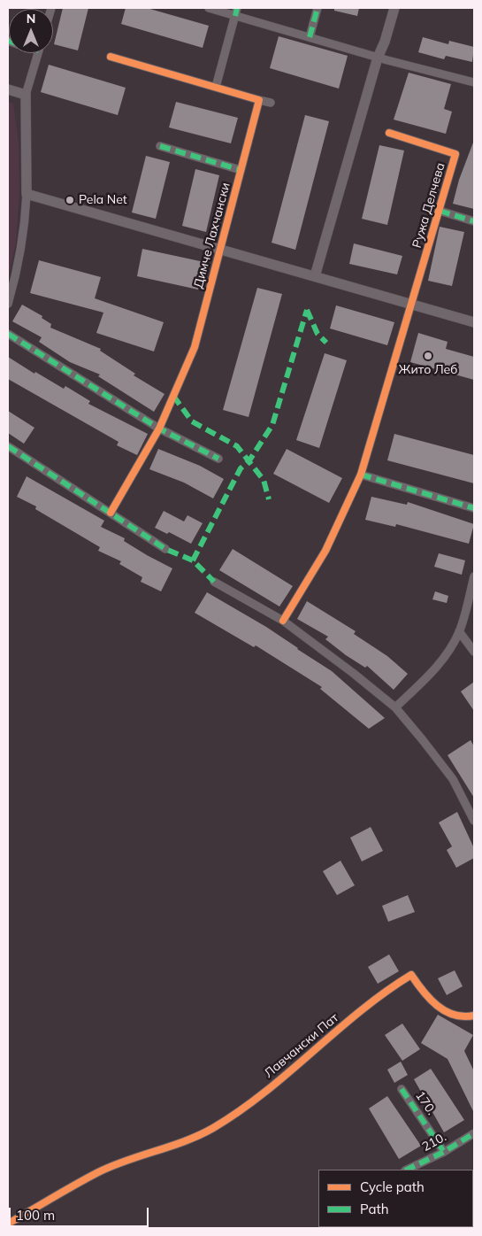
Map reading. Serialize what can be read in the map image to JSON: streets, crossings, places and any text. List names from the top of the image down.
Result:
{
  "streets": {
    "street": [
      "Ружа Делчева",
      "Димче Лахчански",
      "Лавчански Пат",
      "170.",
      "210."
    ]
  },
  "crossings": [
    ["170.", "210."]
  ],
  "places": ["Pela Net", "Жито Леб"],
  "legend": ["Cycle path", "Path"],
  "scale_bar": "100 m",
  "north": "top"
}
